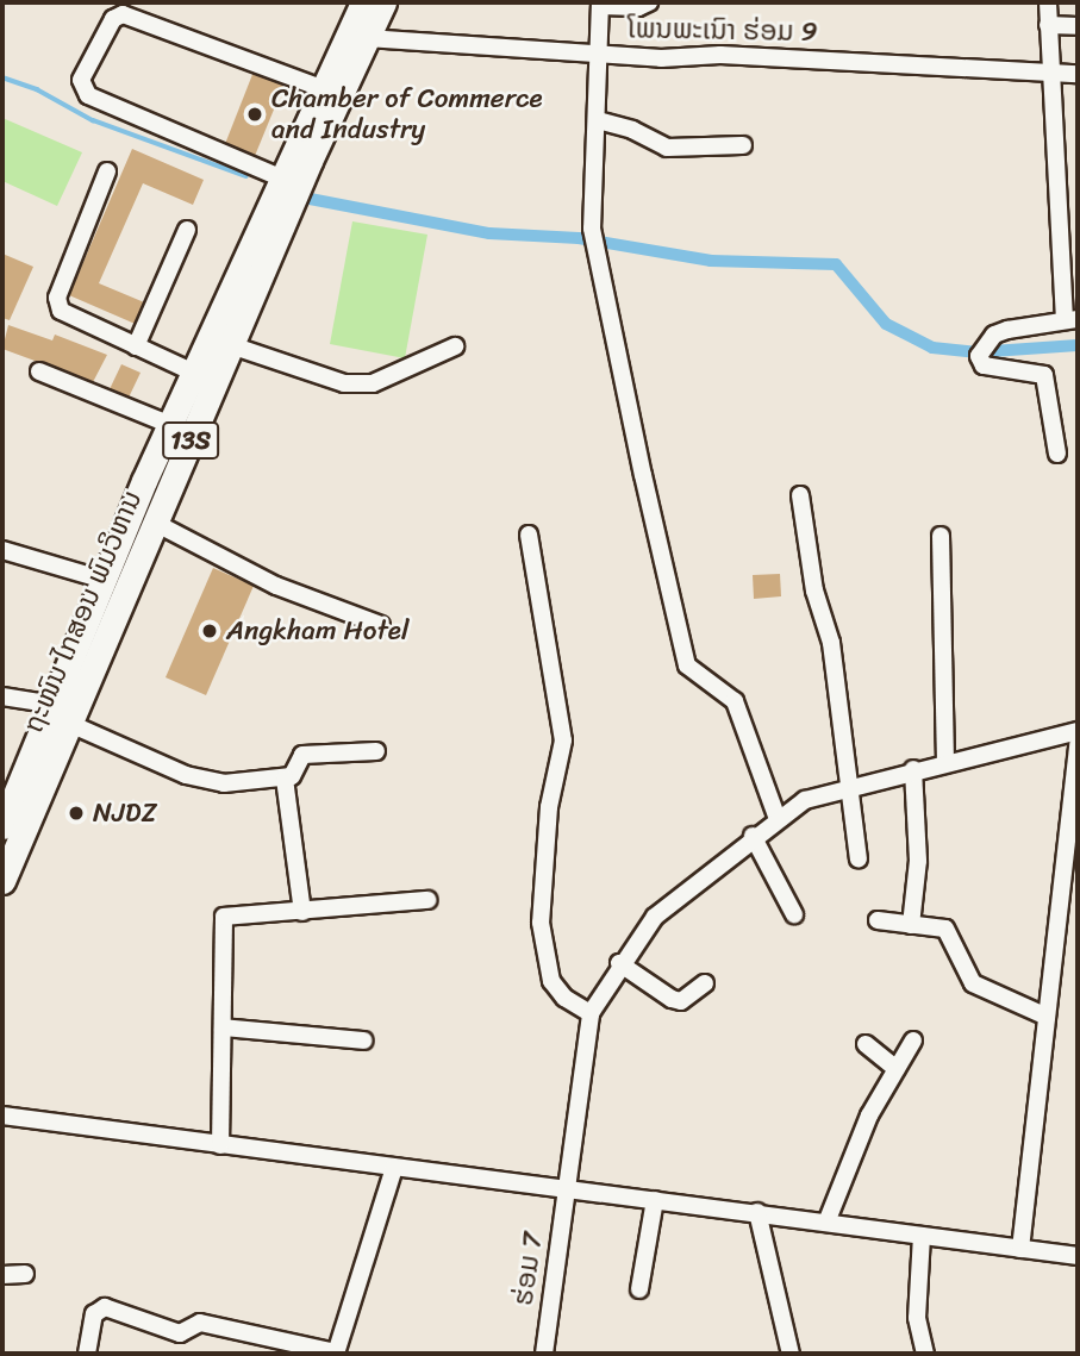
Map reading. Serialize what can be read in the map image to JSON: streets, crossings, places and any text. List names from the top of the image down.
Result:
{
  "streets": {
    "highway": ["13S", "ຖະໜົນ ໄກສອນ ພົມວິຫານ"],
    "street": ["ໂພນພະເນົາ ຮ່ອມ 9", "ຮ່ອມ 7"]
  },
  "crossings": [
    ["ໂພນພະເນົາ ຮ່ອມ 9", "ຖະໜົນ ໄກສອນ ພົມວິຫານ"]
  ],
  "places": ["Chamber of Commerce and Industry", "Angkham Hotel", "NJDZ"]
}
